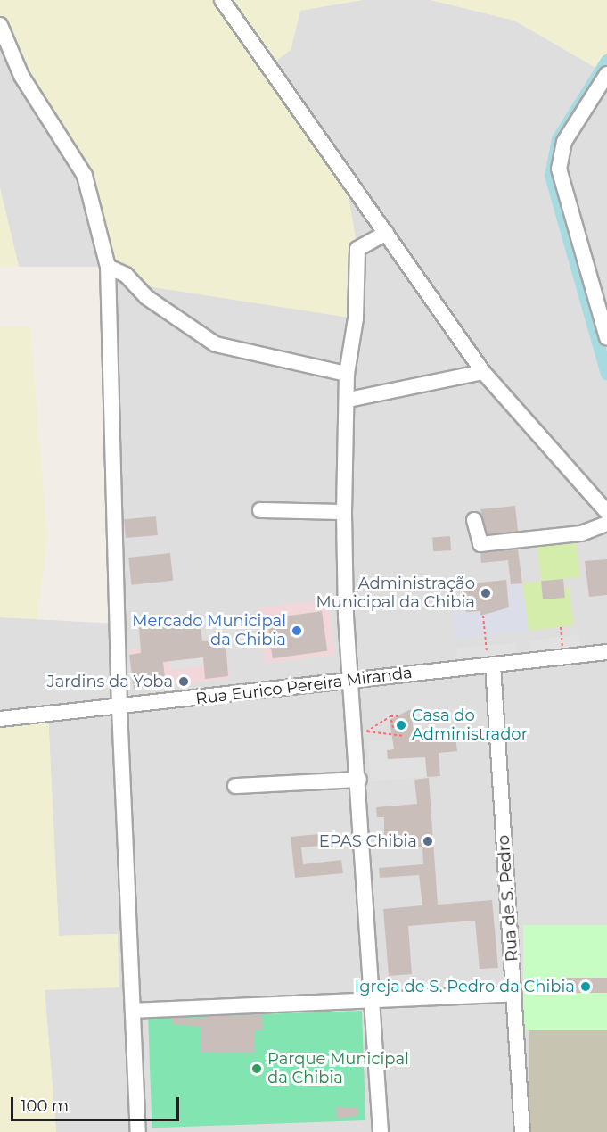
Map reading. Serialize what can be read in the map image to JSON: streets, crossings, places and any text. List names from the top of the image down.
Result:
{
  "streets": {
    "street": ["Rua Eurico Pereira Miranda", "Rua de S. Pedro"]
  },
  "crossings": [
    ["Rua Eurico Pereira Miranda", "Rua de S. Pedro"]
  ],
  "places": [
    "Administração Municipal da Chibia",
    "Mercado Municipal da Chibia",
    "Jardins da Yoba",
    "Casa do Administrador",
    "EPAS Chibia",
    "Igreja de S. Pedro da Chibia",
    "Parque Municipal da Chibia"
  ],
  "scale_bar": "100 m"
}
